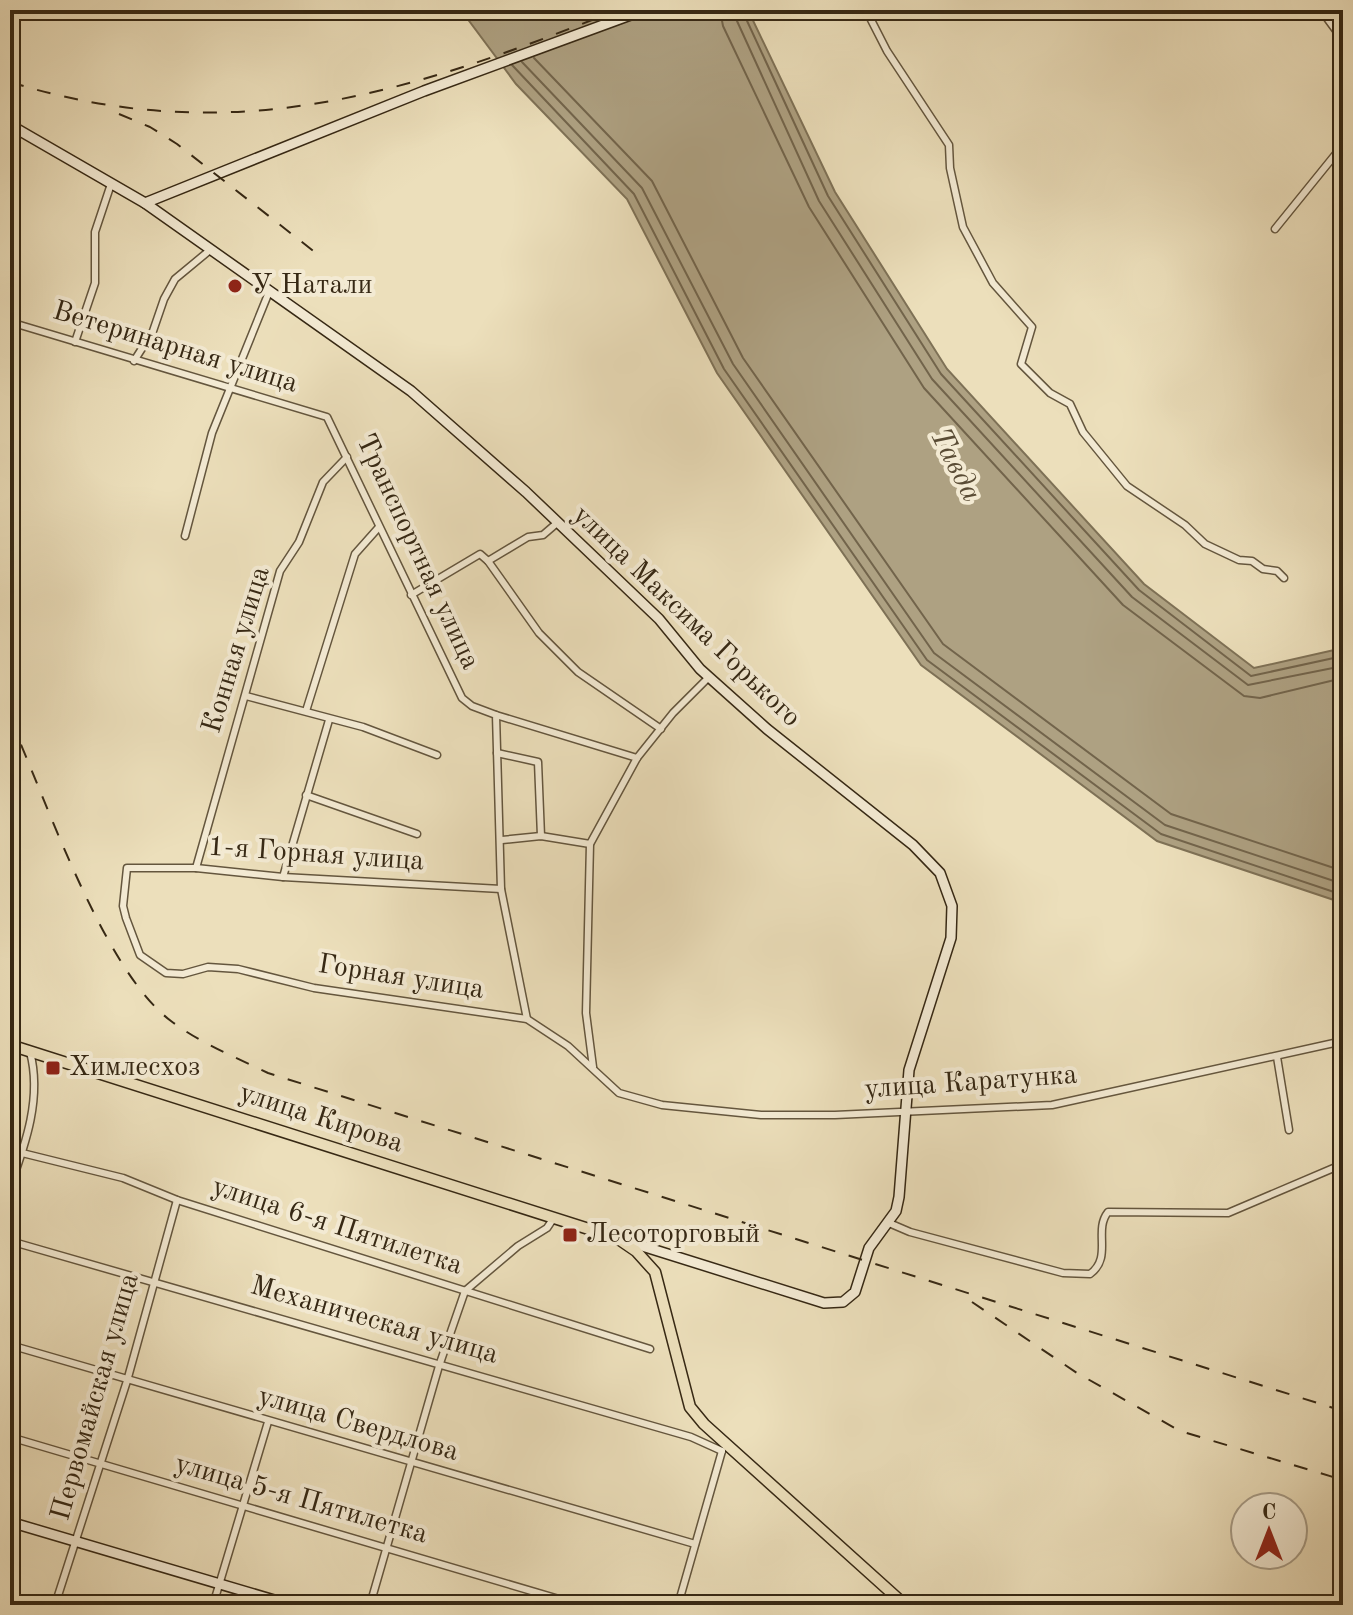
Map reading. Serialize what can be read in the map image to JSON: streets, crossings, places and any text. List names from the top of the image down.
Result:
{
  "streets": {
    "main road": ["улица Кирова", "Механическая улица"],
    "street": [
      "Ветеринарная улица",
      "Транспортная улица",
      "улица Максима Горького",
      "Конная улица",
      "1-я Горная улица",
      "Горная улица",
      "улица Каратунка",
      "улица 6-я Пятилетка",
      "Первомайская улица",
      "улица Свердлова",
      "улица 5-я Пятилетка"
    ]
  },
  "crossings": [
    ["Ветеринарная улица", "Транспортная улица"],
    ["Транспортная улица", "Конная улица"],
    ["улица Максима Горького", "улица Каратунка"],
    ["улица Максима Горького", "улица Кирова"],
    ["Конная улица", "1-я Горная улица"],
    ["1-я Горная улица", "Горная улица"],
    ["Горная улица", "улица Каратунка"],
    ["улица Кирова", "Механическая улица"],
    ["улица 6-я Пятилетка", "Первомайская улица"],
    ["Механическая улица", "Первомайская улица"],
    ["Первомайская улица", "улица Свердлова"],
    ["Первомайская улица", "улица 5-я Пятилетка"]
  ],
  "water": ["Тавда"],
  "places": {
    "other": ["У Натали"],
    "transit": ["Химлесхоз", "Лесоторговый"]
  },
  "north": "top"
}
